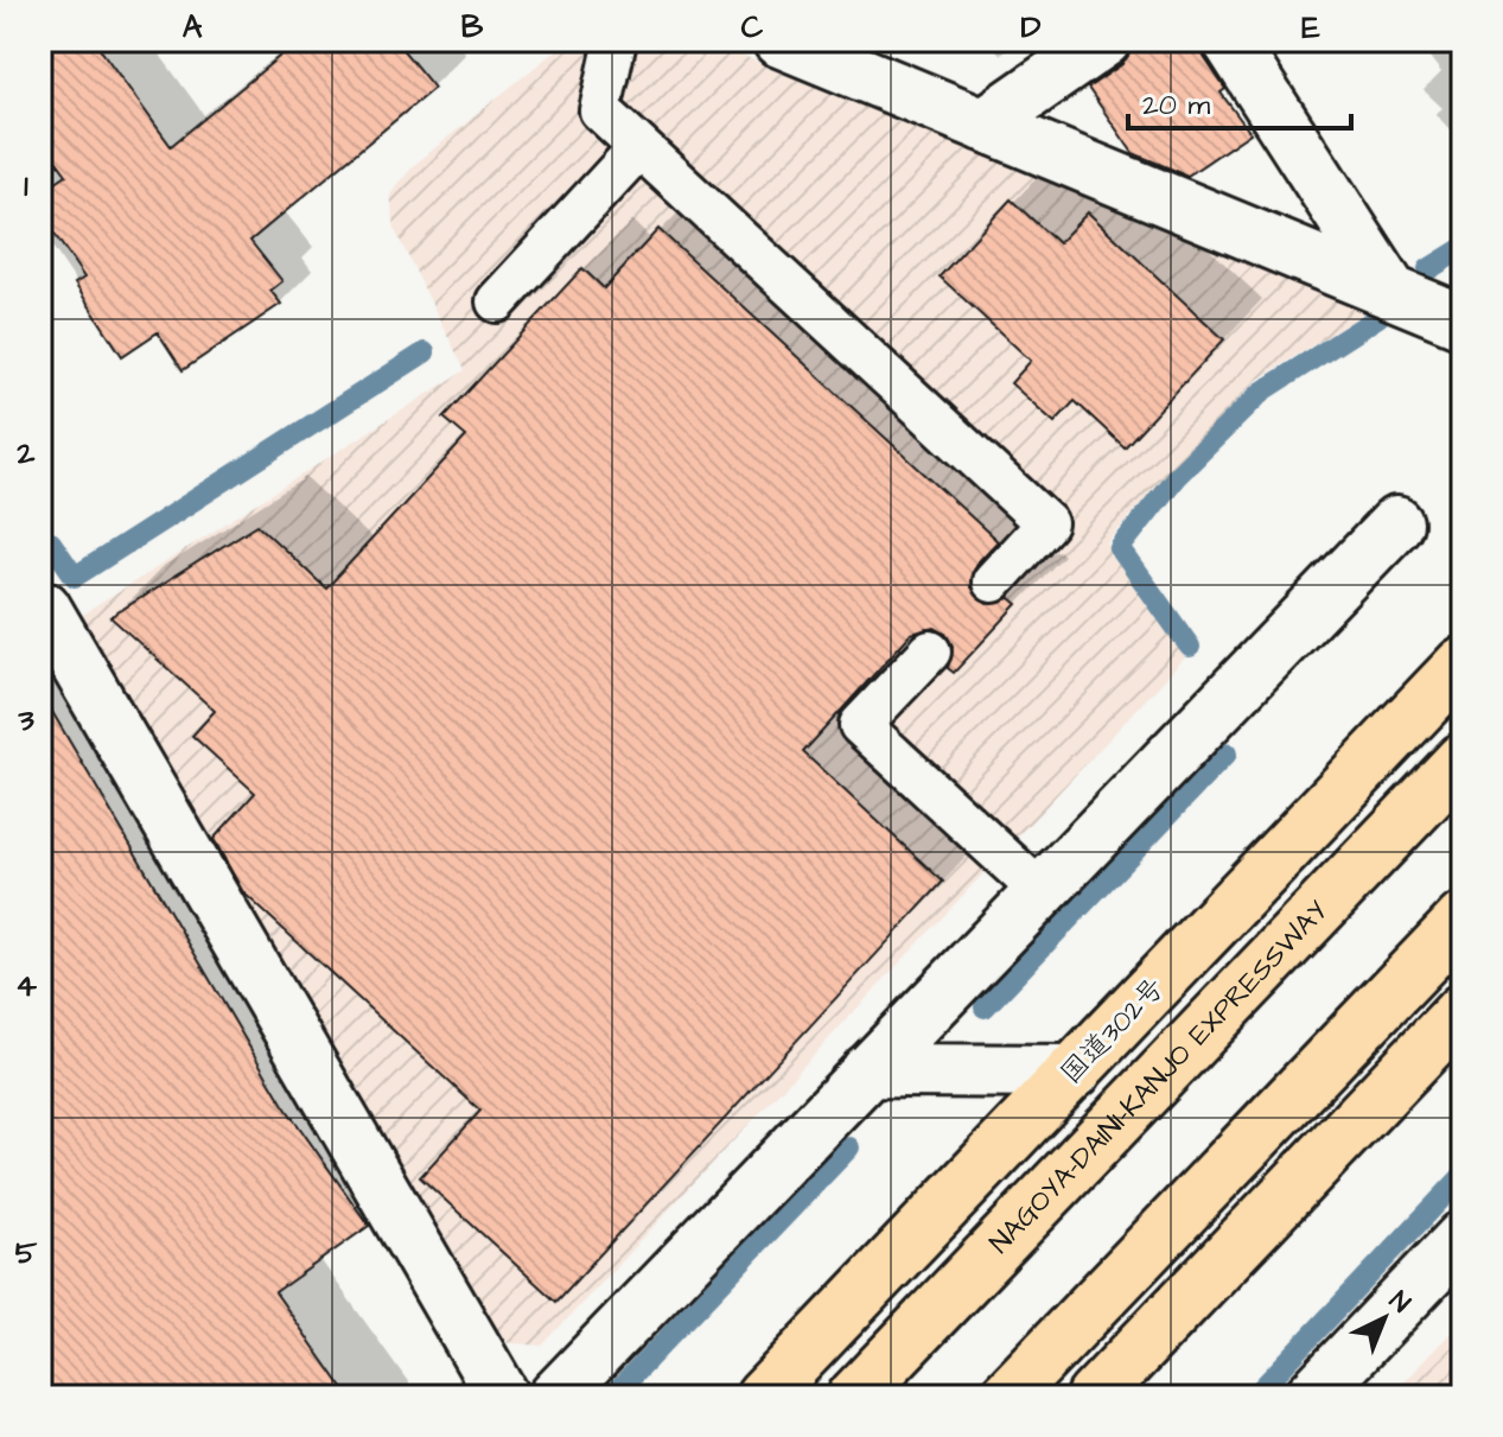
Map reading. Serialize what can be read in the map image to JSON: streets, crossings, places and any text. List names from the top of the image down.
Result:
{
  "streets": {
    "highway": ["国道302号", "NAGOYA-DAINI-KANJO EXPRESSWAY"]
  },
  "scale_bar": "20 m",
  "north": "top right",
  "grid": {
    "columns": [
      "A",
      "B",
      "C",
      "D",
      "E"
    ],
    "rows": [
      "1",
      "2",
      "3",
      "4",
      "5"
    ]
  }
}
